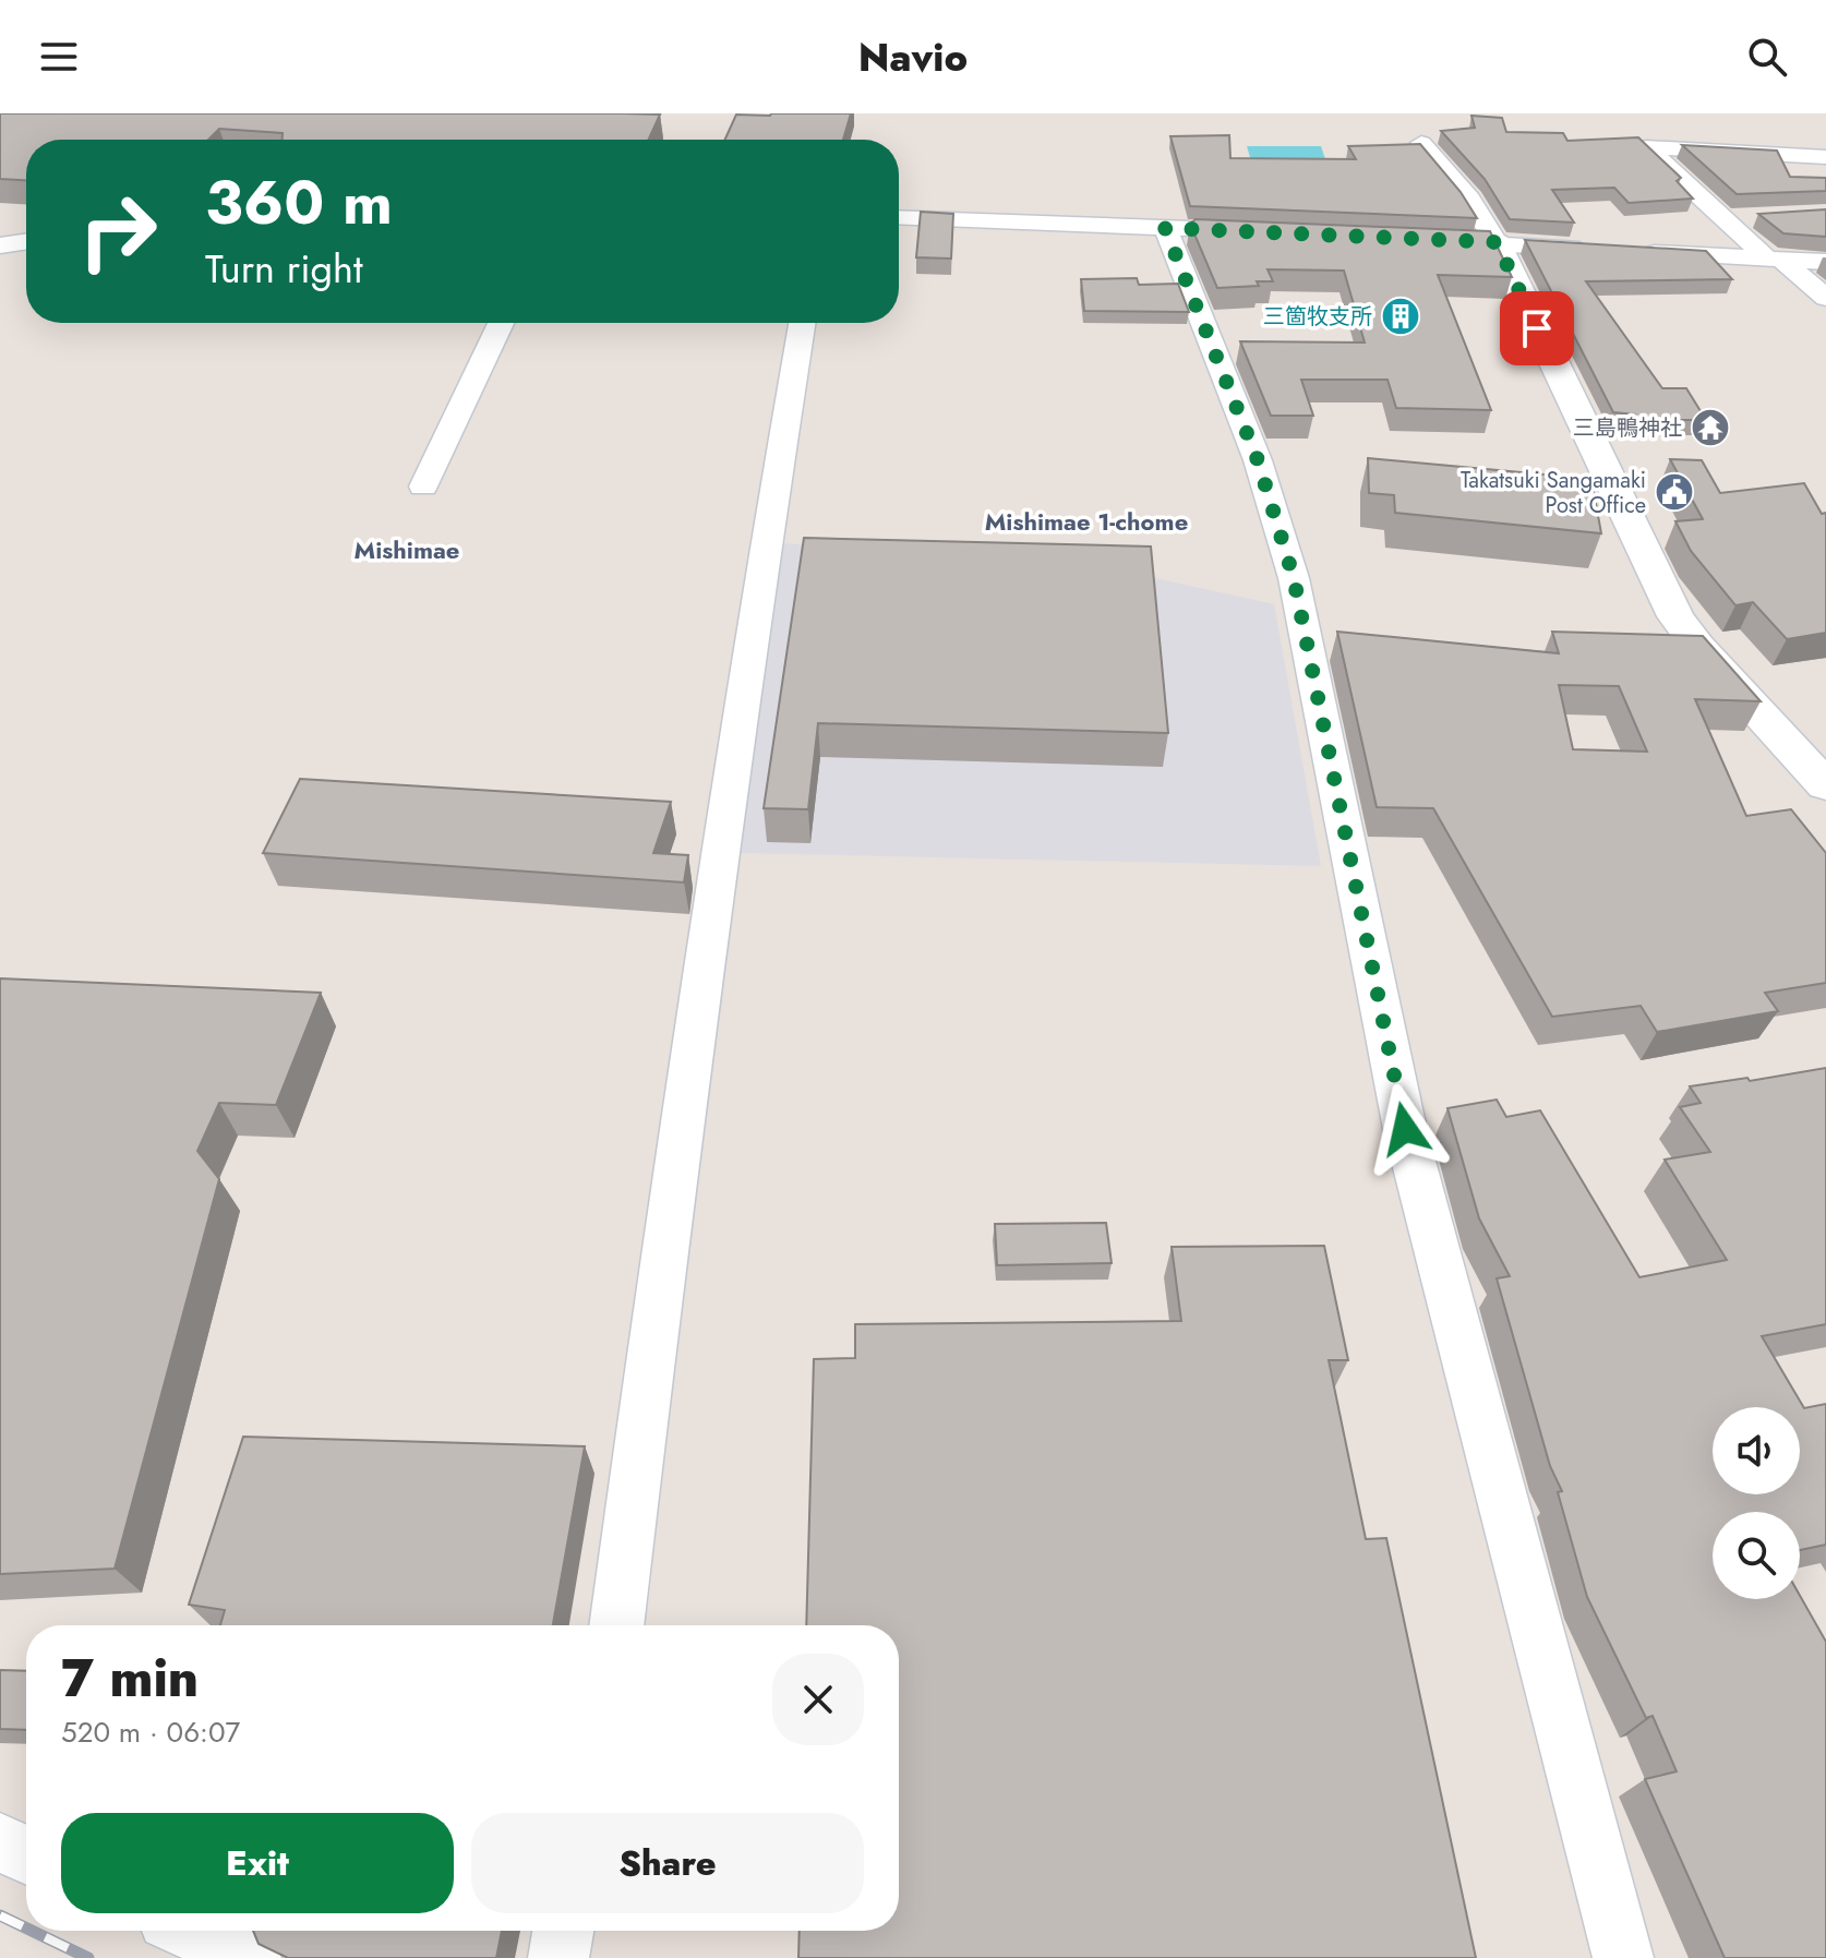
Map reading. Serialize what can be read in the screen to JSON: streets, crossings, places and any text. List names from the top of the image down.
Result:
{
  "districts": ["Mishimae 1-chome", "Mishimae"],
  "places": {
    "building": ["三箇牧支所"],
    "temple": ["三島鴨神社"],
    "public building": ["Takatsuki Sangamaki Post Office"]
  },
  "page": {
    "header": "Navio",
    "turn": ["360 m", "Turn right"],
    "heading": ["7 min", "520 m · 06:07"],
    "buttons": ["Exit", "Share"]
  }
}
